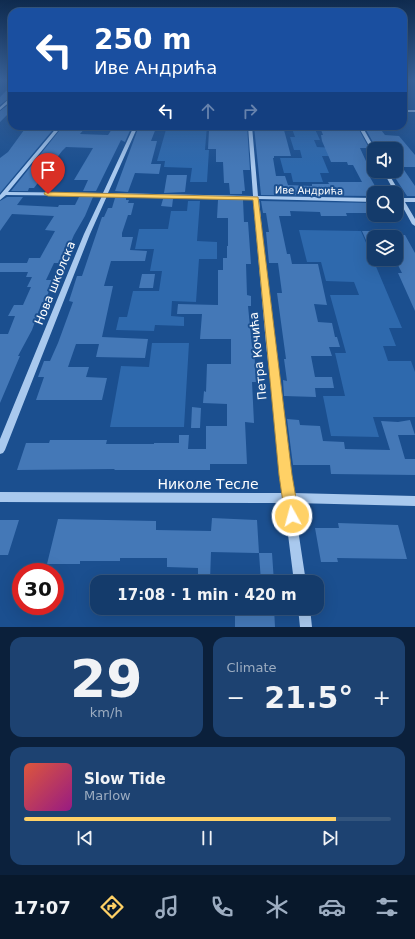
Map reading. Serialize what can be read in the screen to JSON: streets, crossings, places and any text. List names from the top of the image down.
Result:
{
  "streets": {
    "street": [
      "Иве Андрића",
      "Нова школска",
      "Петра Кочића",
      "Николе Тесле"
    ]
  },
  "crossings": [
    ["Иве Андрића", "Нова школска"],
    ["Иве Андрића", "Петра Кочића"],
    ["Петра Кочића", "Николе Тесле"]
  ],
  "page": {
    "turn": ["250 m", "Иве Андрића"],
    "limit": "30",
    "trip": "17:08 · 1 min · 420 m",
    "tile": [
      ["29", "km/h"],
      "Climate"
    ],
    "heat": ["−", "21.5°", "+"],
    "song": ["Slow Tide", "Marlow"],
    "tabs": "17:07"
  }
}
